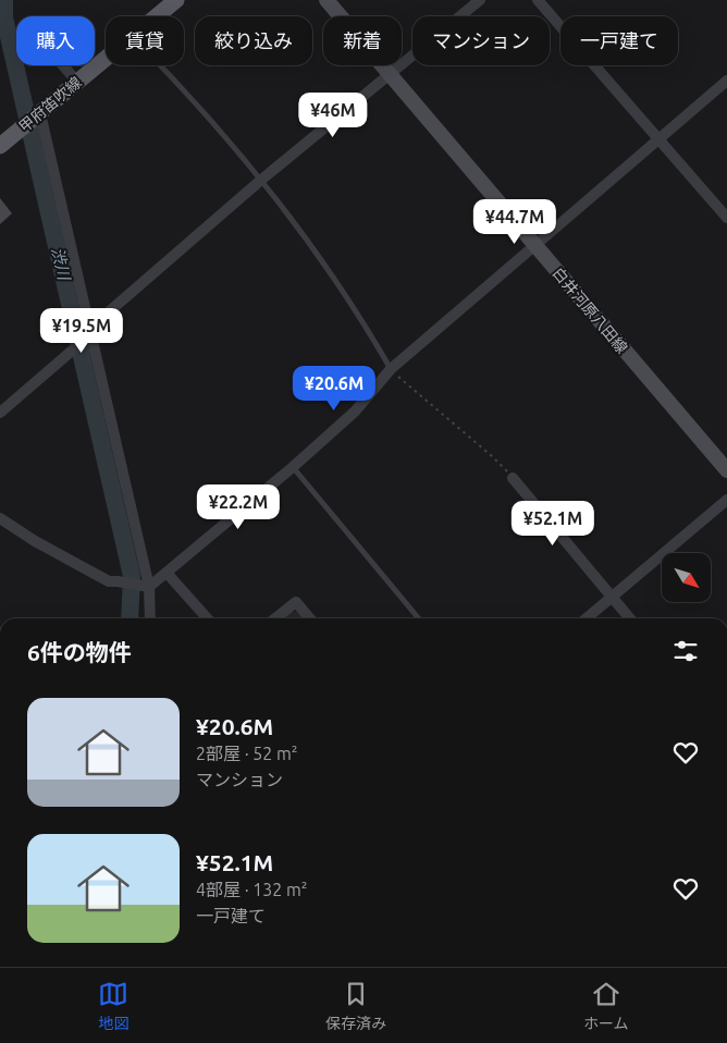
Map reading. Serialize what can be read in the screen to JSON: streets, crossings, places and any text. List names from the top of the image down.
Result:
{
  "streets": {
    "main road": ["甲府笛吹線", "白井河原八田線"]
  },
  "water": ["渋川"],
  "north": "bottom right",
  "page": {
    "chip": [
      "購入",
      "賃貸",
      "絞り込み",
      "新着",
      "マンション",
      "一戸建て"
    ],
    "price": [
      "¥46M",
      "¥44.7M",
      "¥19.5M",
      "¥20.6M",
      "¥22.2M",
      "¥52.1M"
    ],
    "heading": "6件の物件",
    "list": [
      {
        "name": "¥20.6M",
        "note": "2部屋 · 52 m² · マンション"
      },
      {
        "name": "¥52.1M",
        "note": "4部屋 · 132 m² · 一戸建て"
      }
    ],
    "tabs": ["地図", "保存済み", "ホーム"]
  }
}
